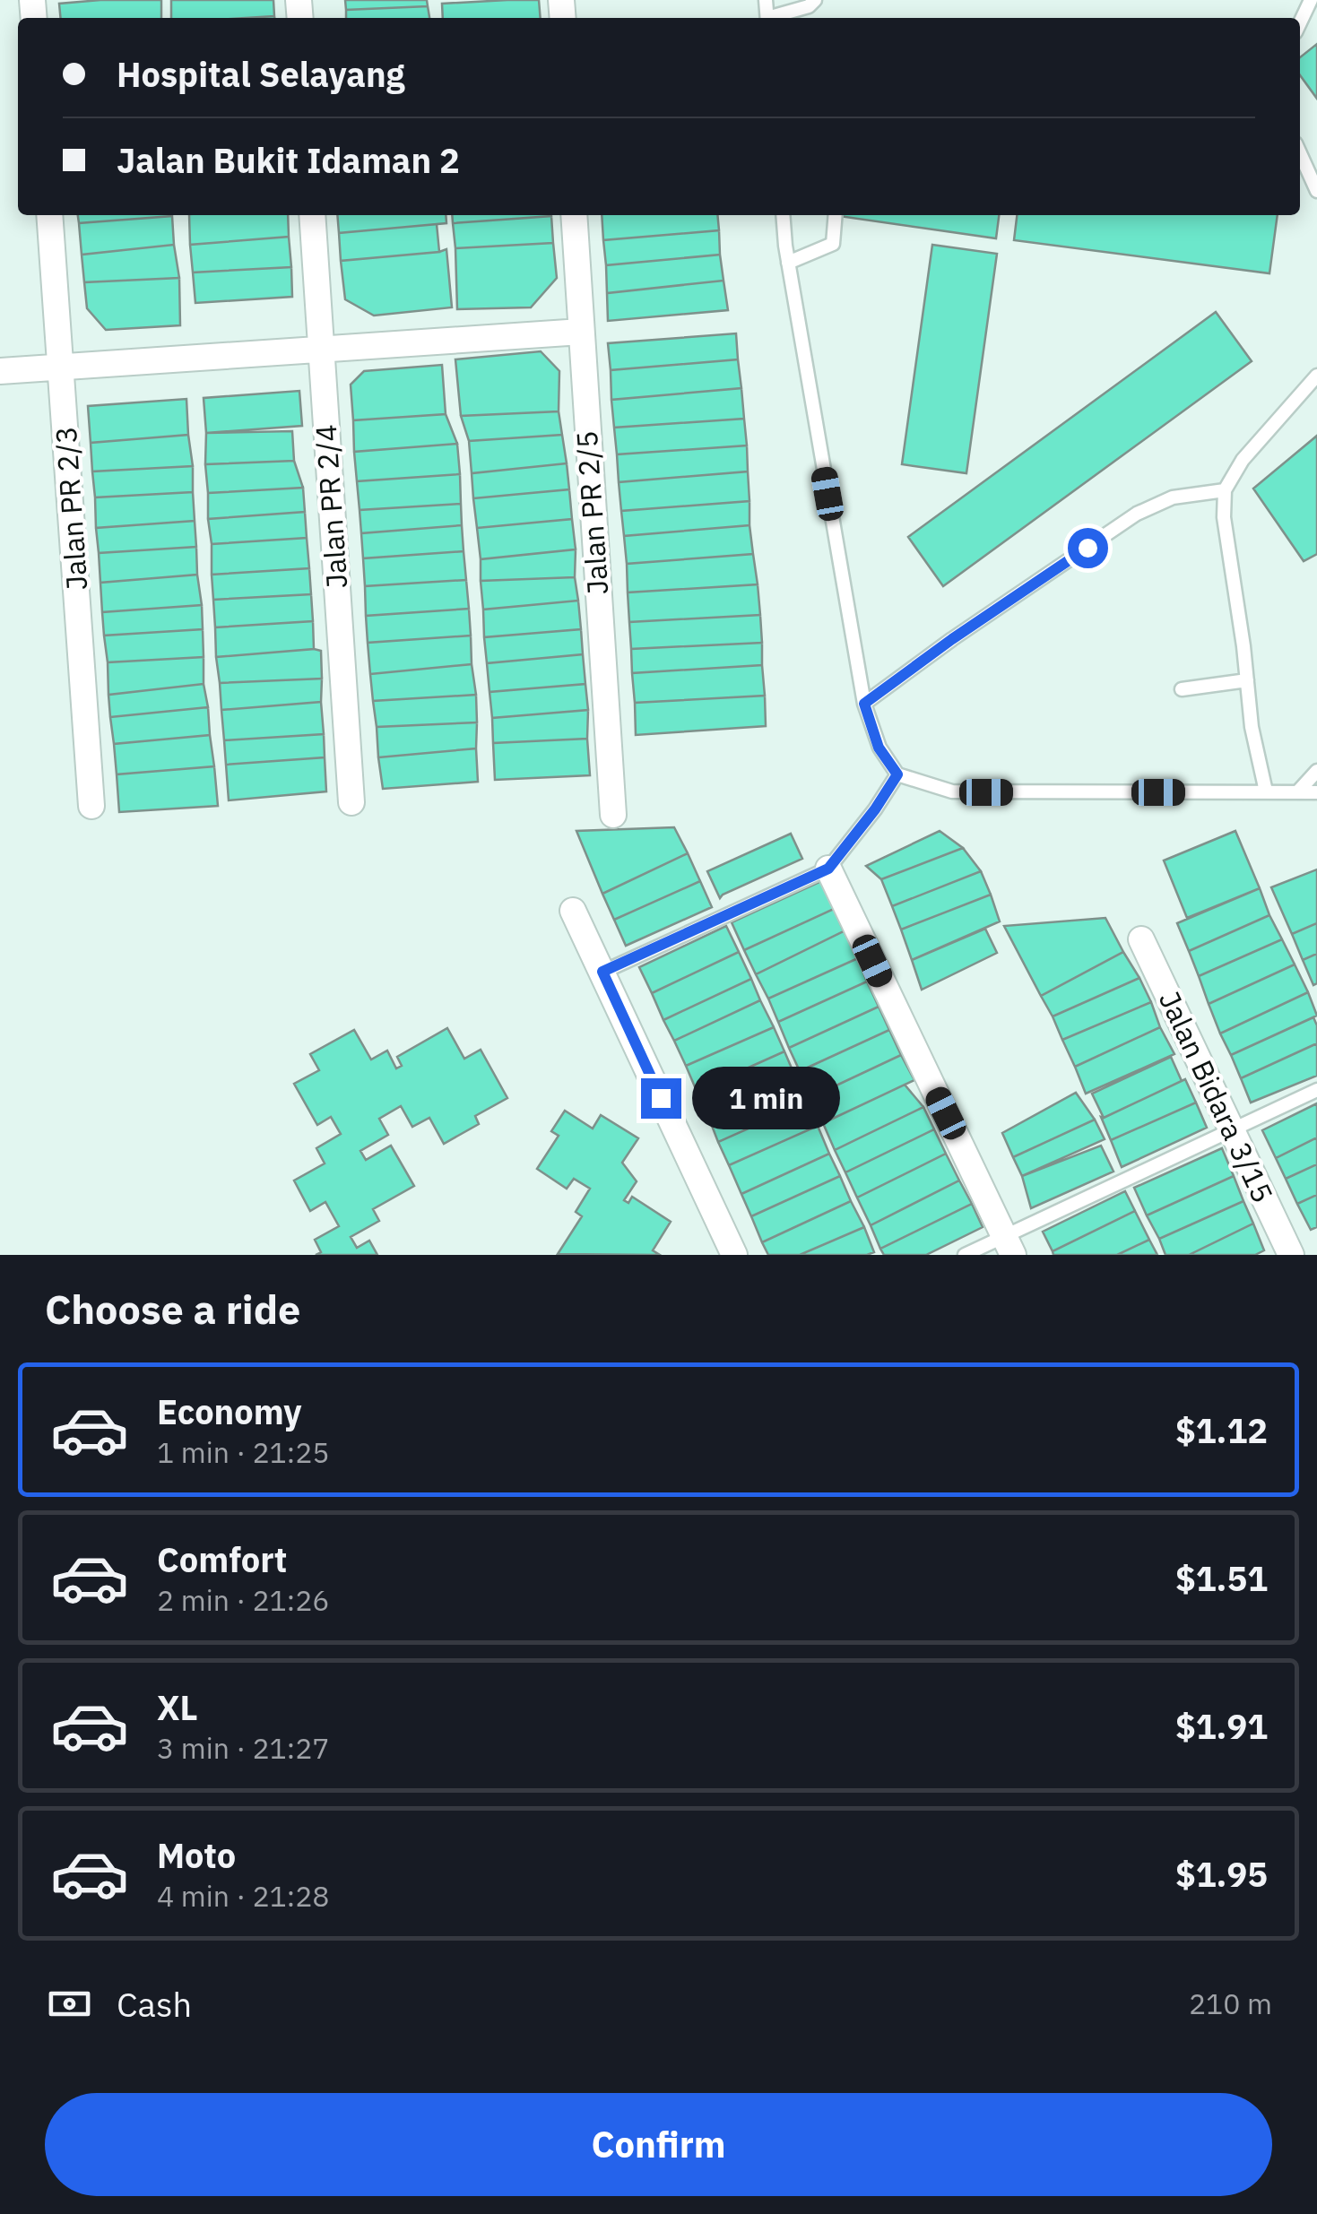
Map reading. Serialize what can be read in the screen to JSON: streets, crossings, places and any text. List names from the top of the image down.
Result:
{
  "streets": {
    "street": [
      "Jalan PR 2/4",
      "Jalan PR 2/3",
      "Jalan PR 2/5",
      "Jalan Bidara 3/15"
    ]
  },
  "page": {
    "banner": ["Hospital Selayang", "Jalan Bukit Idaman 2"],
    "bubble": "1 min",
    "heading": "Choose a ride",
    "list": [
      {
        "name": "Economy",
        "note": "1 min · 21:25",
        "value": "$1.12"
      },
      {
        "name": "Comfort",
        "note": "2 min · 21:26",
        "value": "$1.51"
      },
      {
        "name": "XL",
        "note": "3 min · 21:27",
        "value": "$1.91"
      },
      {
        "name": "Moto",
        "note": "4 min · 21:28",
        "value": "$1.95"
      }
    ],
    "pay": ["Cash", "210 m"],
    "buttons": "Confirm"
  }
}
